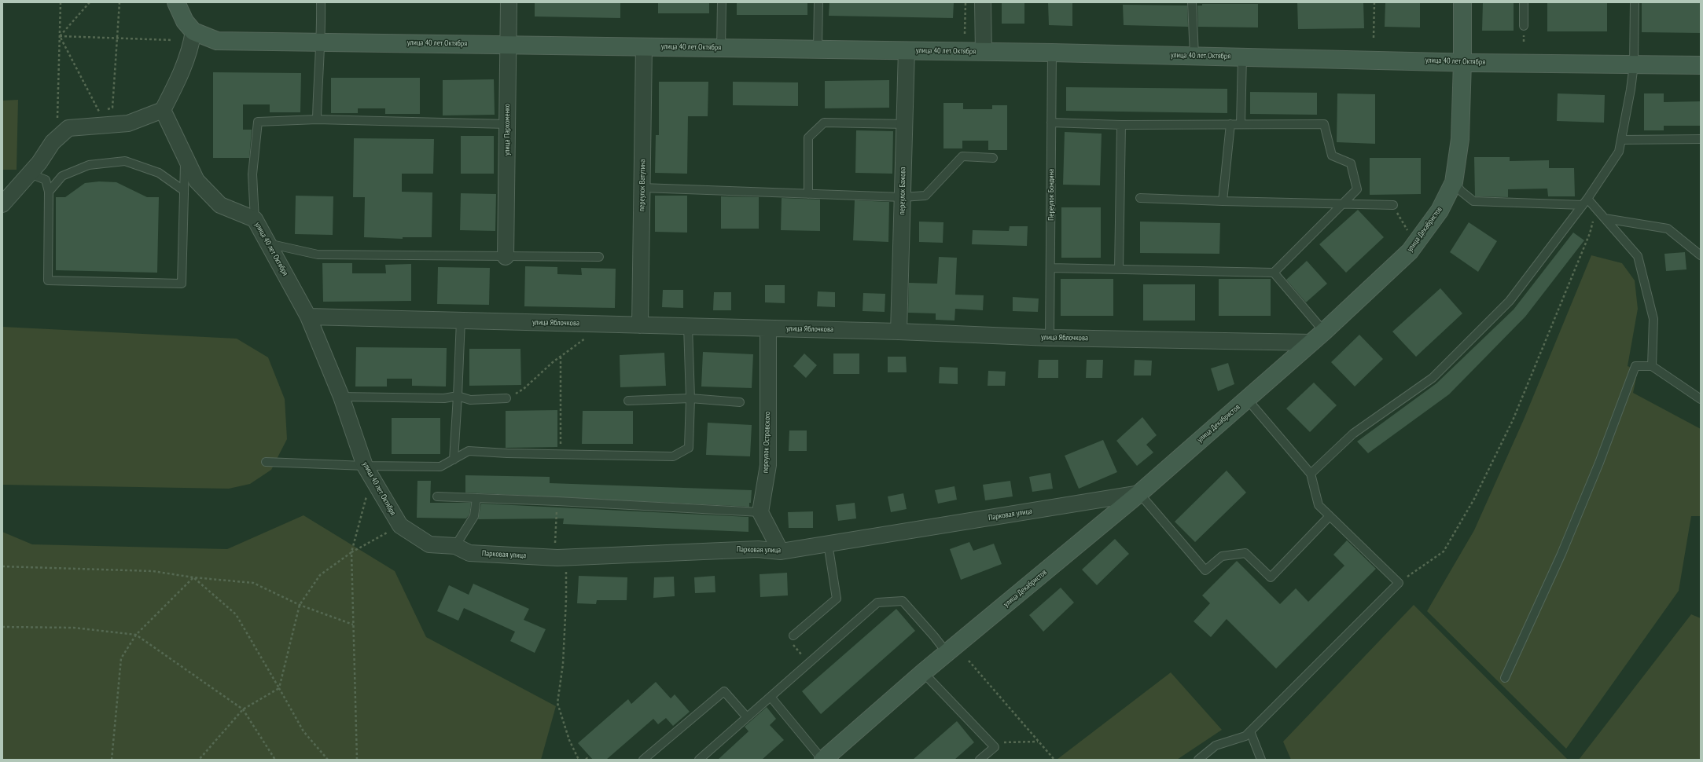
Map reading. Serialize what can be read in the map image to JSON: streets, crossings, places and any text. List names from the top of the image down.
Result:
{
  "streets": {
    "street": [
      "улица 40 лет Октября",
      "улица Пархоменко",
      "переулок Ватутина",
      "переулок Бажова",
      "улица Декабристов",
      "улица Яблочкова",
      "переулок Островского",
      "Парковая улица"
    ],
    "lane": ["Переулок Бондина"]
  },
  "crossings": [
    ["улица 40 лет Октября", "улица Пархоменко"],
    ["улица 40 лет Октября", "переулок Ватутина"],
    ["улица 40 лет Октября", "переулок Бажова"],
    ["улица 40 лет Октября", "Переулок Бондина"],
    ["улица 40 лет Октября", "улица Декабристов"],
    ["улица 40 лет Октября", "улица Яблочкова"],
    ["улица 40 лет Октября", "Парковая улица"],
    ["переулок Ватутина", "улица Яблочкова"],
    ["переулок Бажова", "улица Яблочкова"],
    ["Переулок Бондина", "улица Яблочкова"],
    ["улица Декабристов", "улица Яблочкова"],
    ["улица Декабристов", "Парковая улица"],
    ["улица Яблочкова", "переулок Островского"]
  ]
}
